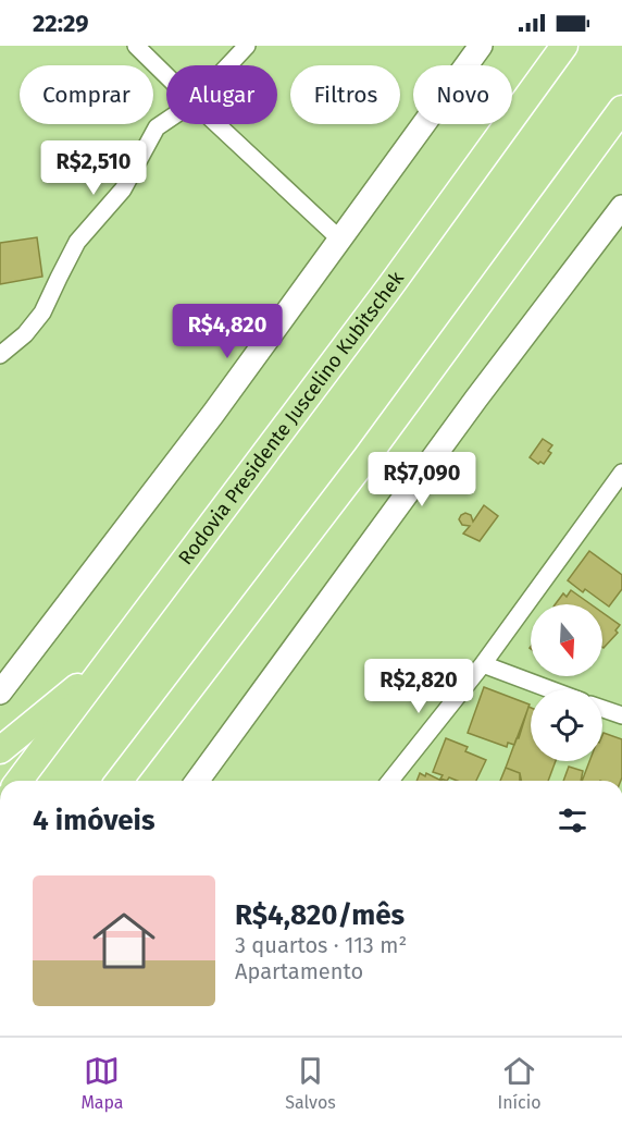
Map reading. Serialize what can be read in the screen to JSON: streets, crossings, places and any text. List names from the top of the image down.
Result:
{
  "streets": {
    "highway": ["Rodovia Presidente Juscelino Kubitschek"]
  },
  "north": "bottom",
  "page": {
    "status": "22:29",
    "chip": [
      "Comprar",
      "Alugar",
      "Filtros",
      "Novo"
    ],
    "price": [
      "R$2,510",
      "R$4,820",
      "R$7,090",
      "R$2,820"
    ],
    "heading": "4 imóveis",
    "list": [
      {
        "name": "R$4,820/mês",
        "note": "3 quartos · 113 m² · Apartamento"
      }
    ],
    "tabs": ["Mapa", "Salvos", "Início"]
  }
}
